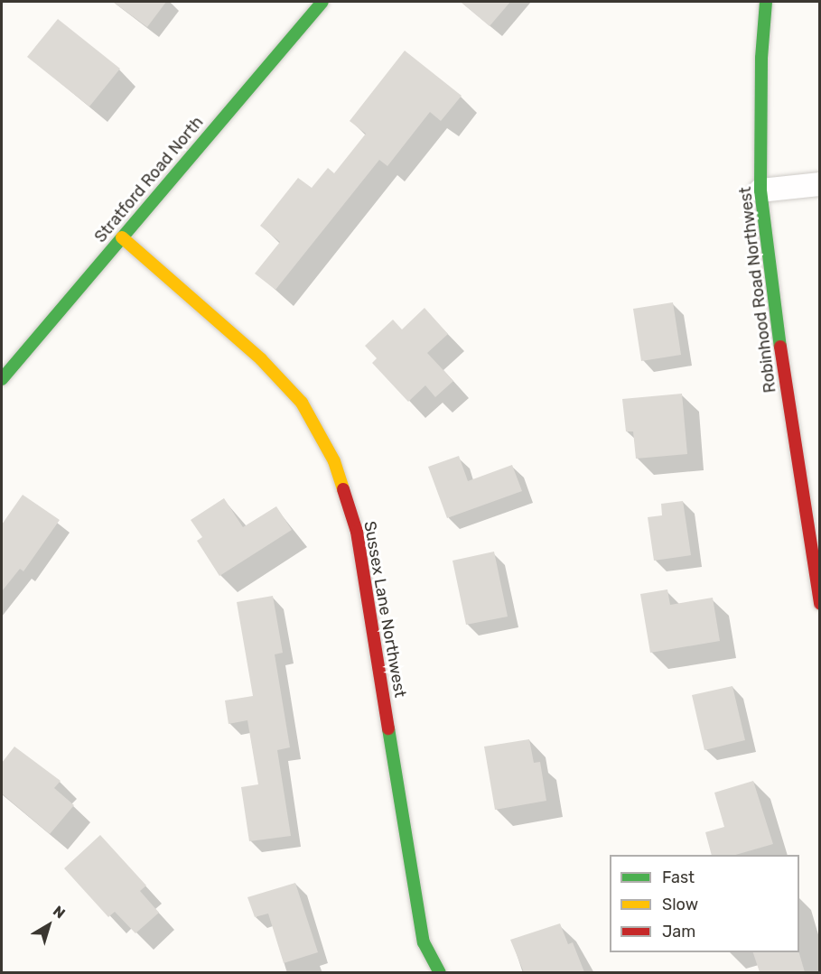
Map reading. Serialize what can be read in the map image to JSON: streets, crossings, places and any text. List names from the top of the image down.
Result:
{
  "streets": {
    "street": ["Stratford Road North", "Robinhood Road Northwest", "Sussex Lane Northwest"]
  },
  "crossings": [
    ["Stratford Road North", "Sussex Lane Northwest"]
  ],
  "legend": ["Fast", "Slow", "Jam"],
  "north": "top right"
}
